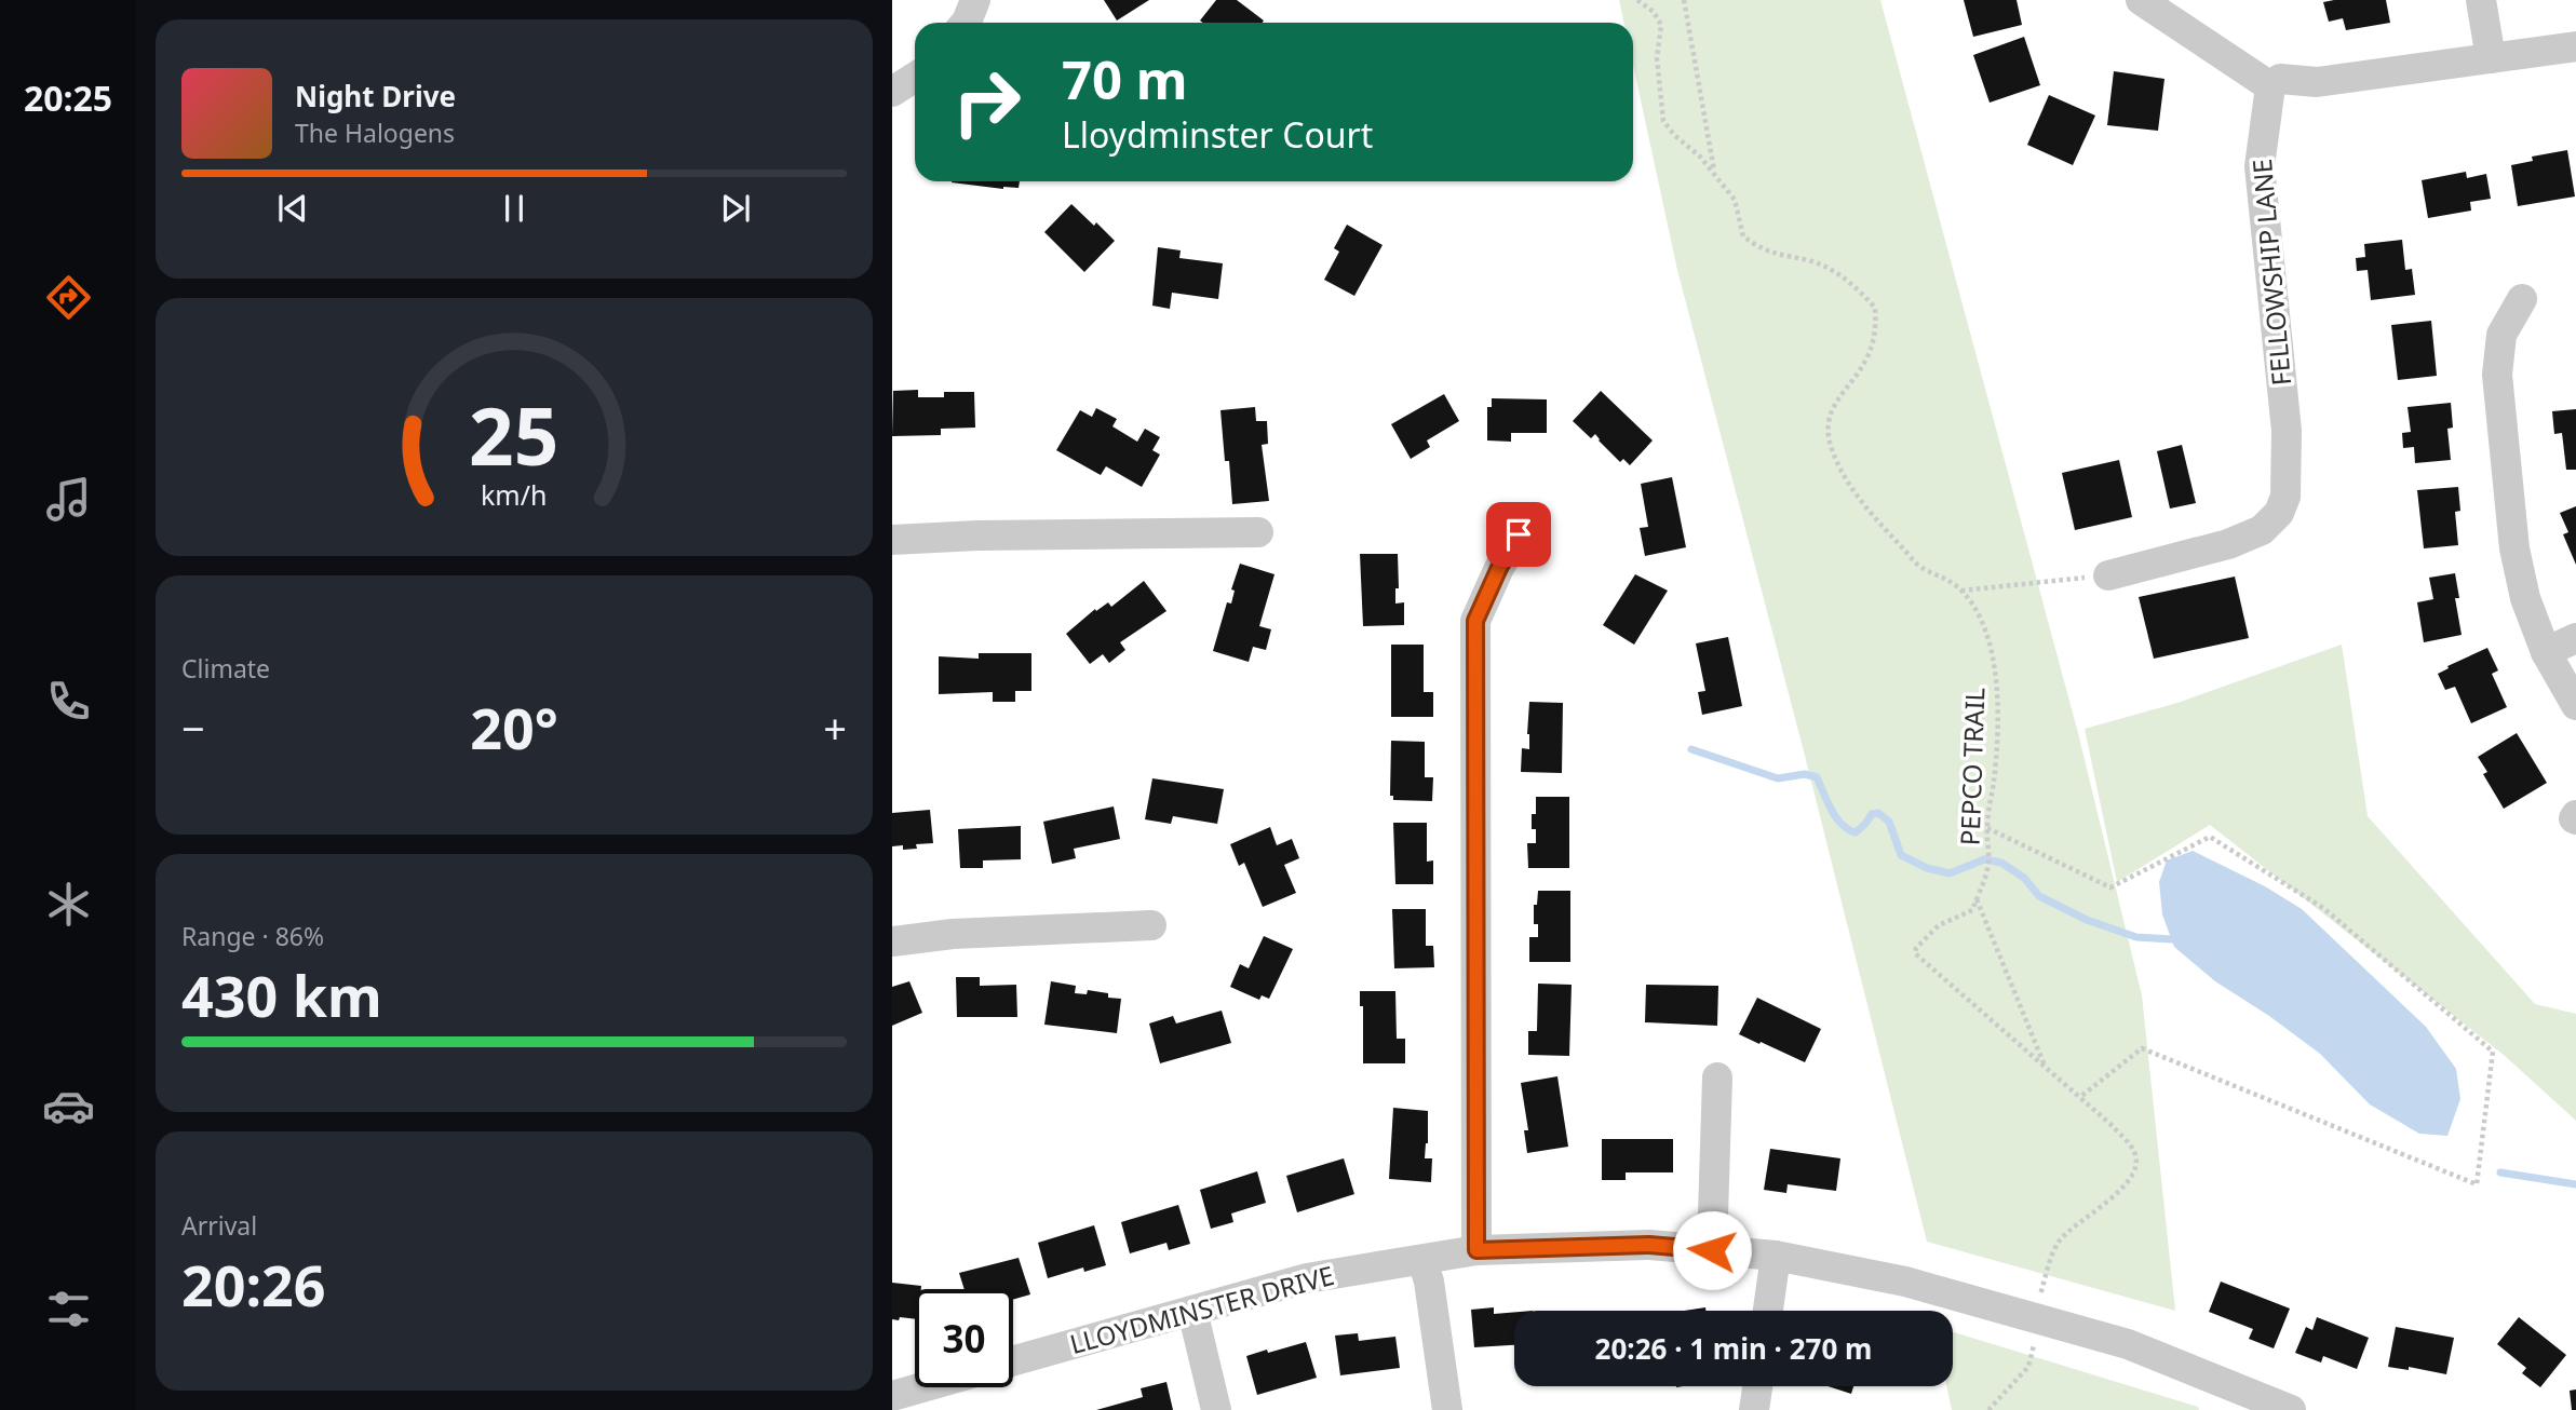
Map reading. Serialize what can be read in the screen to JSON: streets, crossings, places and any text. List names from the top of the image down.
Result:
{
  "streets": {
    "street": ["FELLOWSHIP LANE", "LLOYDMINSTER DRIVE"],
    "path": ["PEPCO TRAIL"]
  },
  "page": {
    "tabs": "20:25",
    "turn": ["70 m", "Lloydminster Court"],
    "song": ["Night Drive", "The Halogens"],
    "tile": [
      "Climate",
      ["Range · 86%", "430 km"],
      ["Arrival", "20:26"]
    ],
    "heat": ["−", "20°", "+"],
    "limit": "30",
    "trip": "20:26 · 1 min · 270 m",
    "gauge": ["25", "km/h"]
  }
}
